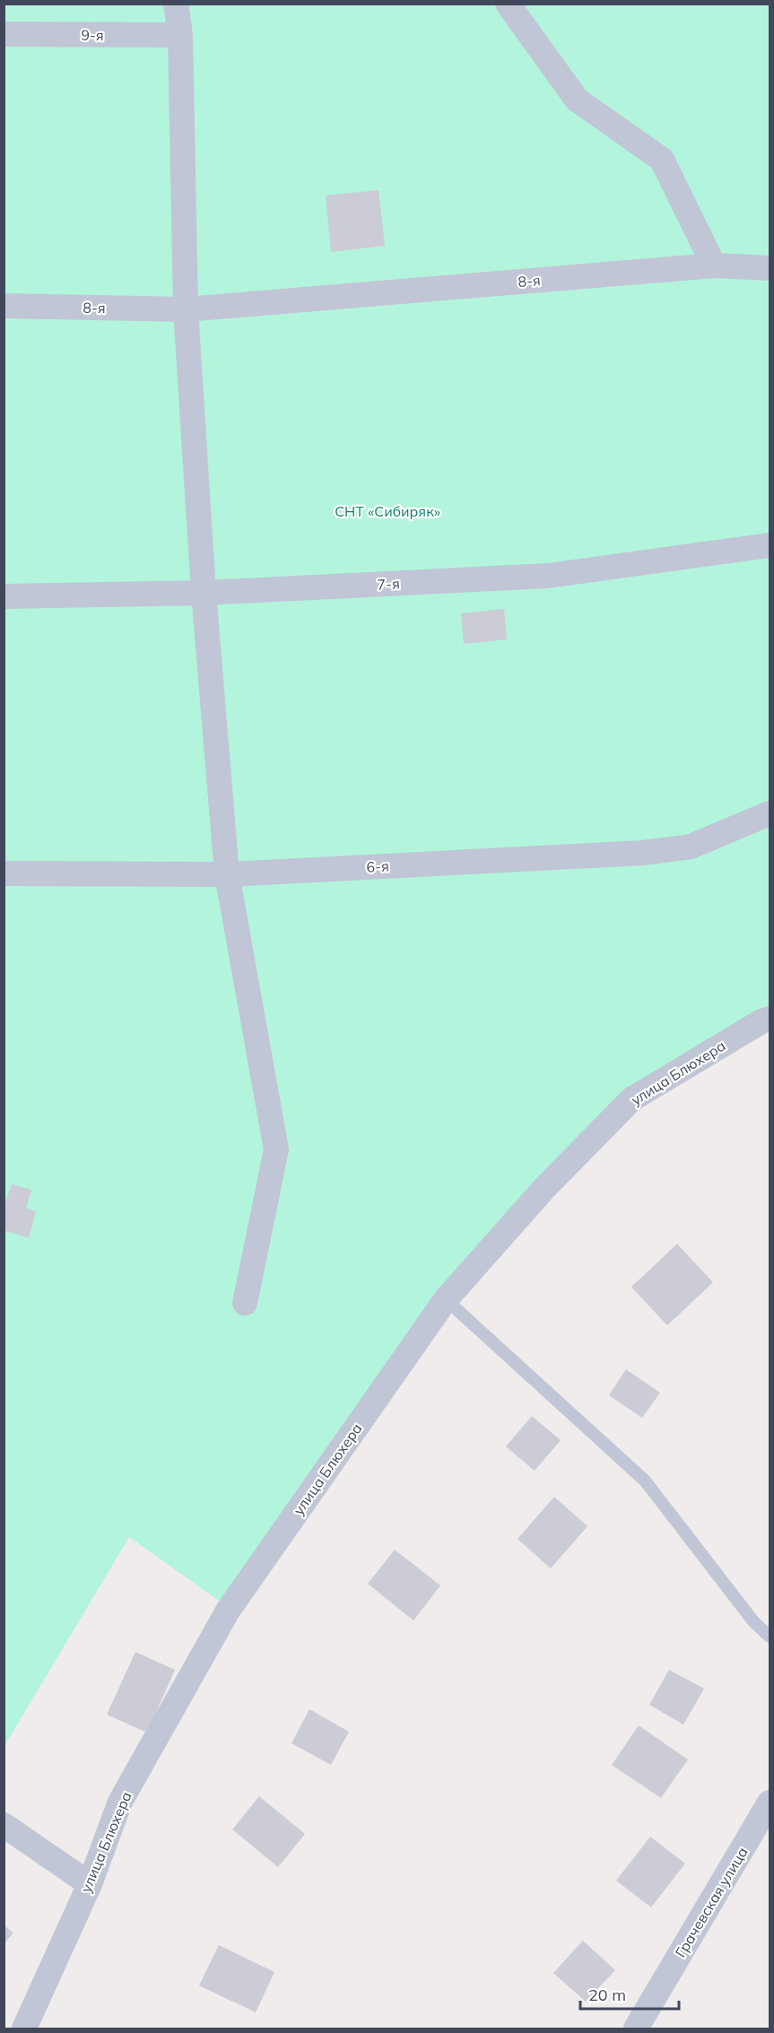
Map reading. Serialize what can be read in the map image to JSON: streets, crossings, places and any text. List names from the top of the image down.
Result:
{
  "streets": {
    "street": [
      "9-я",
      "8-я",
      "7-я",
      "6-я",
      "улица Блюхера",
      "Грачевская улица"
    ]
  },
  "parks": ["СНТ «Сибиряк»"],
  "scale_bar": "20 m"
}
